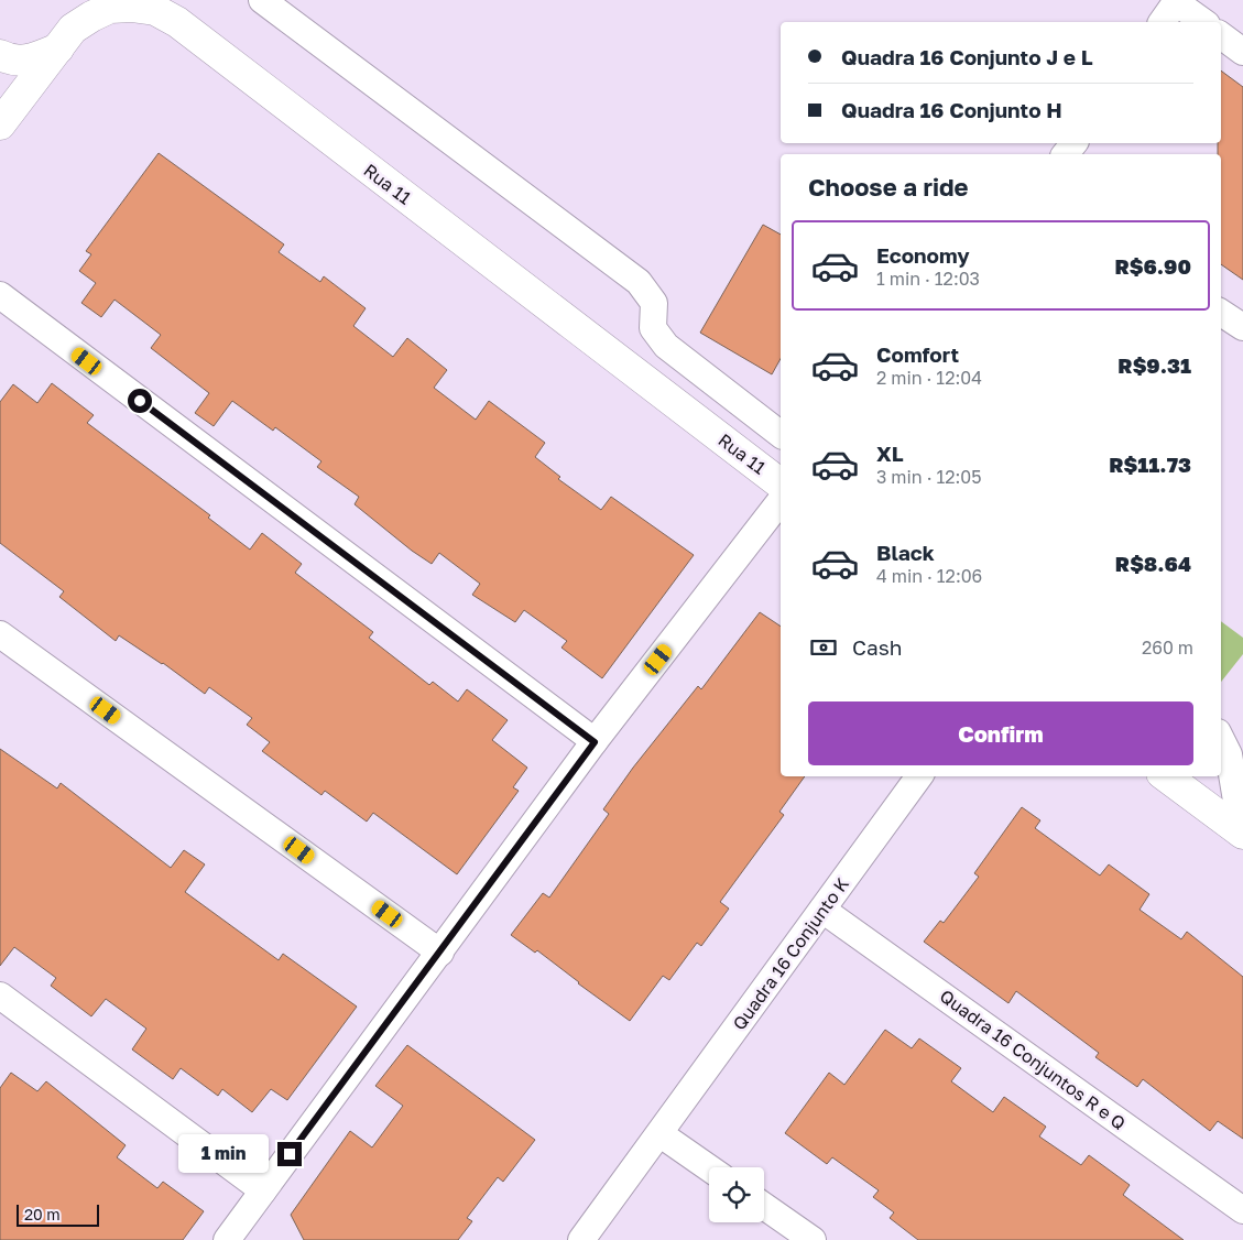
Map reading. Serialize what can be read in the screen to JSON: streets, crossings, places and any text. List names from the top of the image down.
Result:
{
  "streets": {
    "main road": ["Rua 11"],
    "street": ["Quadra 16 Conjunto K", "Quadra 16 Conjuntos R e Q"]
  },
  "crossings": [
    ["Quadra 16 Conjunto K", "Quadra 16 Conjuntos R e Q"]
  ],
  "scale_bar": "20 m",
  "page": {
    "banner": ["Quadra 16 Conjunto J e L", "Quadra 16 Conjunto H"],
    "heading": "Choose a ride",
    "list": [
      {
        "name": "Economy",
        "note": "1 min · 12:03",
        "value": "R$6.90"
      },
      {
        "name": "Comfort",
        "note": "2 min · 12:04",
        "value": "R$9.31"
      },
      {
        "name": "XL",
        "note": "3 min · 12:05",
        "value": "R$11.73"
      },
      {
        "name": "Black",
        "note": "4 min · 12:06",
        "value": "R$8.64"
      }
    ],
    "pay": ["Cash", "260 m"],
    "buttons": "Confirm",
    "bubble": "1 min",
    "scale": "20 m"
  }
}
